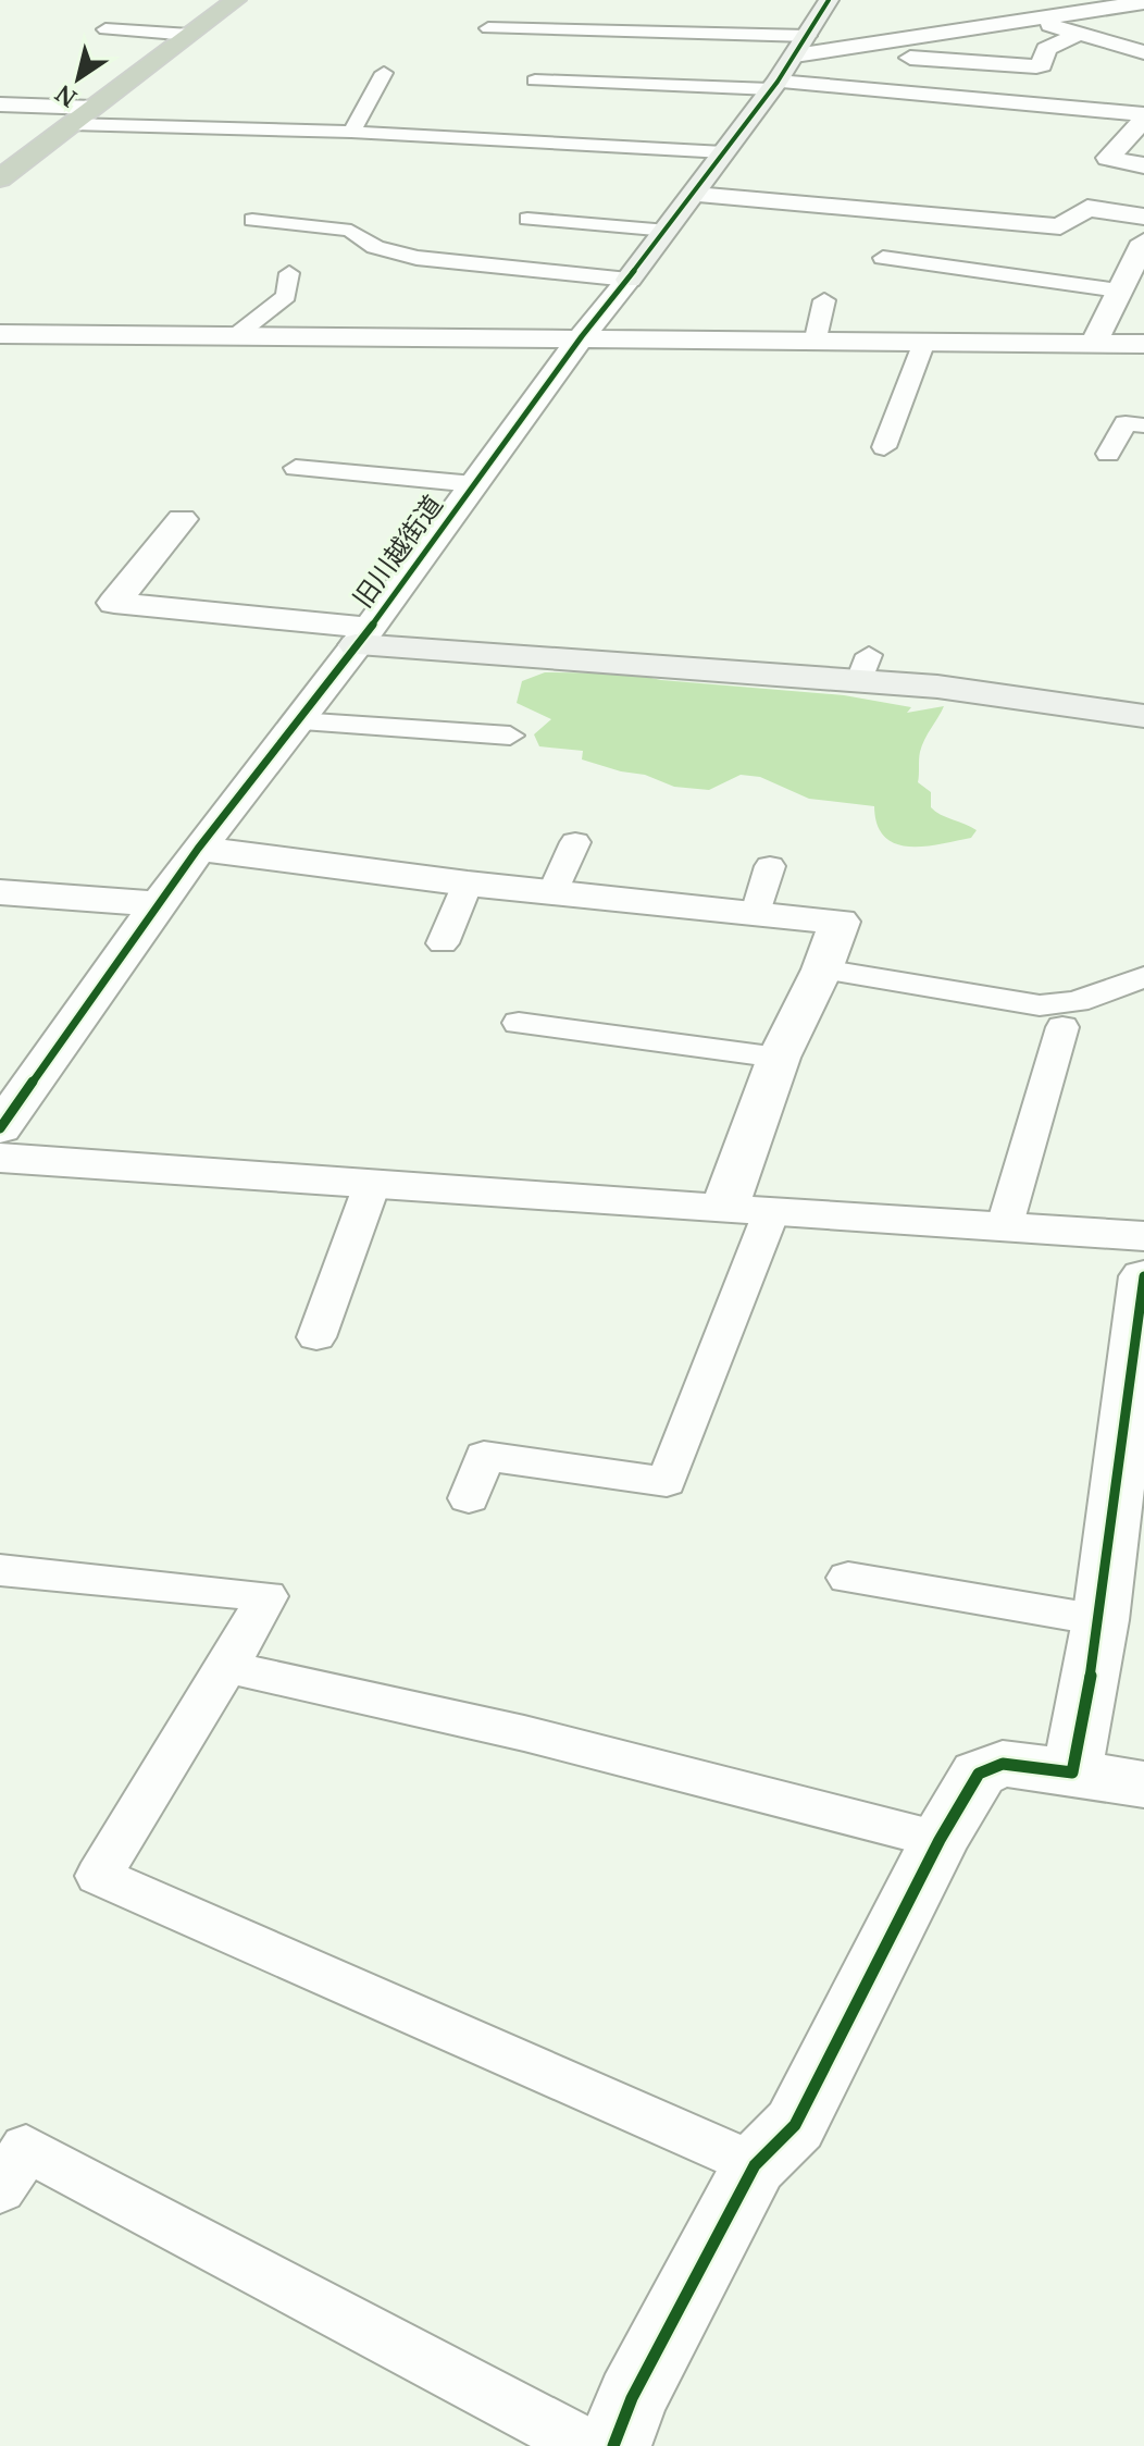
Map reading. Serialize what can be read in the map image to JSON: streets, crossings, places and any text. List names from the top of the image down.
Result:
{
  "streets": {
    "street": ["旧川越街道"]
  },
  "north": "bottom left"
}
